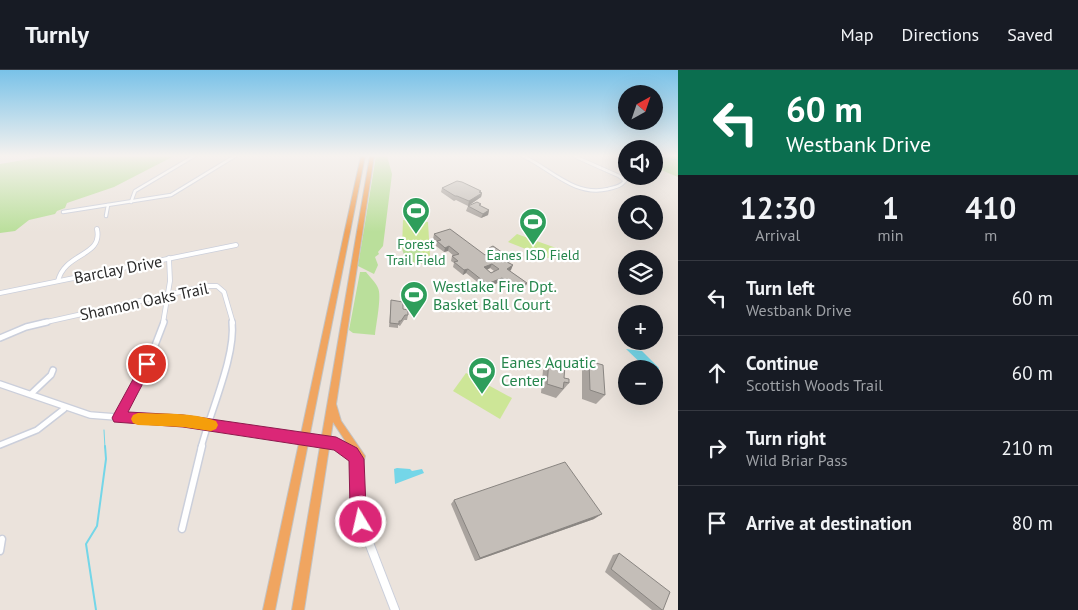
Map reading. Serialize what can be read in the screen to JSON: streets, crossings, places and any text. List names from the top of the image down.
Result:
{
  "streets": {
    "street": ["Barclay Drive", "Shannon Oaks Trail"]
  },
  "places": {
    "sports": [
      "Forest Trail Field",
      "Eanes ISD Field",
      "Westlake Fire Dpt. Basket Ball Court",
      "Eanes Aquatic Center"
    ]
  },
  "north": "top right",
  "page": {
    "header": "Turnly",
    "nav": ["Map", "Directions", "Saved"],
    "turn": ["60 m", "Westbank Drive"],
    "map_buttons": ["+", "−"],
    "eta": [
      "12:30",
      "Arrival",
      "1",
      "min",
      "410",
      "m"
    ],
    "list": [
      {
        "name": "Turn left",
        "note": "Westbank Drive",
        "value": "60 m"
      },
      {
        "name": "Continue",
        "note": "Scottish Woods Trail",
        "value": "60 m"
      },
      {
        "name": "Turn right",
        "note": "Wild Briar Pass",
        "value": "210 m"
      },
      {
        "name": "Arrive at destination",
        "value": "80 m"
      }
    ]
  }
}
